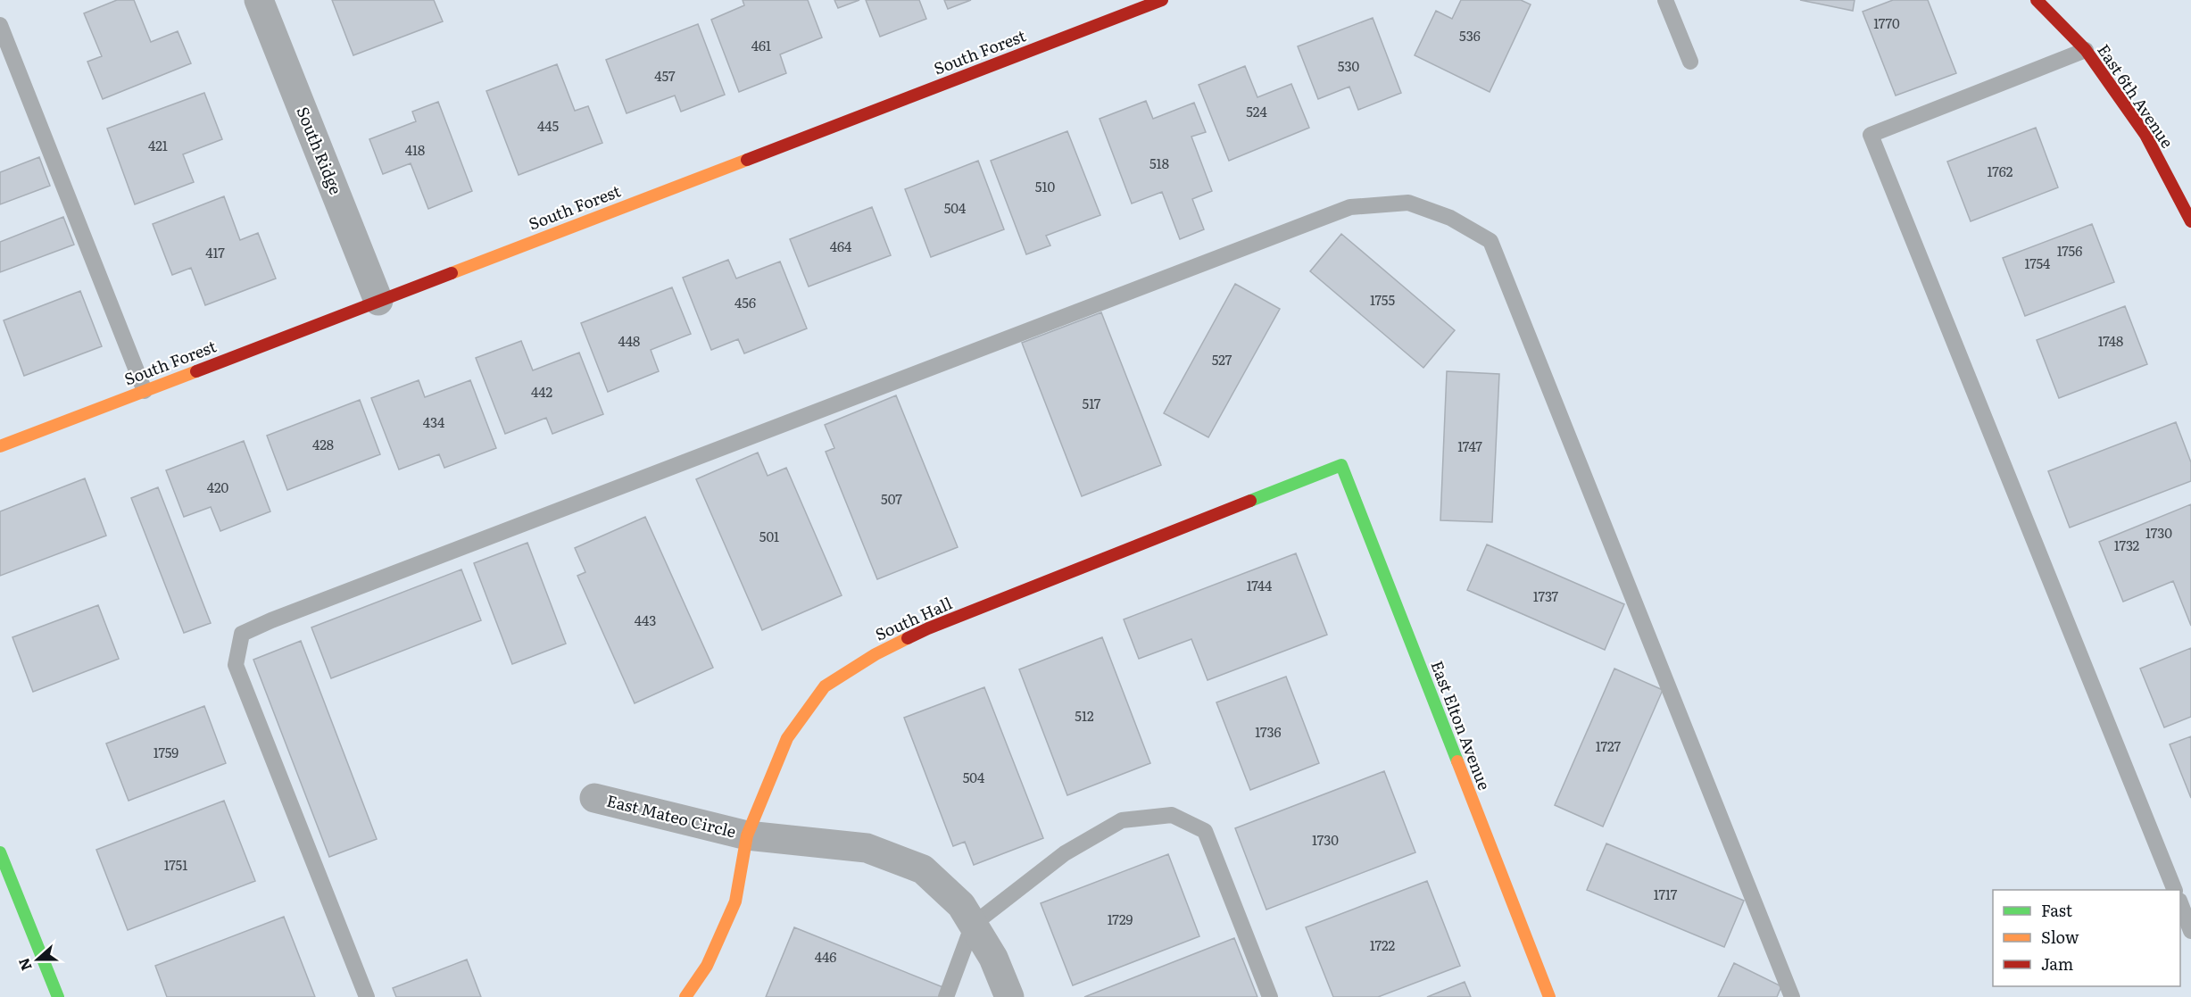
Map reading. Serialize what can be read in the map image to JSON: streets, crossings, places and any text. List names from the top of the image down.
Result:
{
  "streets": {
    "street": [
      "South Forest",
      "East 6th Avenue",
      "South Ridge",
      "South Hall",
      "East Elton Avenue",
      "East Mateo Circle"
    ]
  },
  "crossings": [
    ["South Forest", "South Ridge"],
    ["South Hall", "East Elton Avenue"],
    ["South Hall", "East Mateo Circle"]
  ],
  "house_numbers": [
    "1770",
    "536",
    "461",
    "530",
    "457",
    "524",
    "445",
    "421",
    "418",
    "518",
    "1762",
    "510",
    "504",
    "464",
    "1756",
    "417",
    "1754",
    "1755",
    "456",
    "448",
    "1748",
    "527",
    "442",
    "517",
    "434",
    "428",
    "1747",
    "420",
    "507",
    "1730",
    "501",
    "1732",
    "1744",
    "1737",
    "443",
    "512",
    "1736",
    "1727",
    "1759",
    "504",
    "1730",
    "1751",
    "1717",
    "1729",
    "1722",
    "446"
  ],
  "legend": ["Fast", "Slow", "Jam"],
  "north": "left"
}
